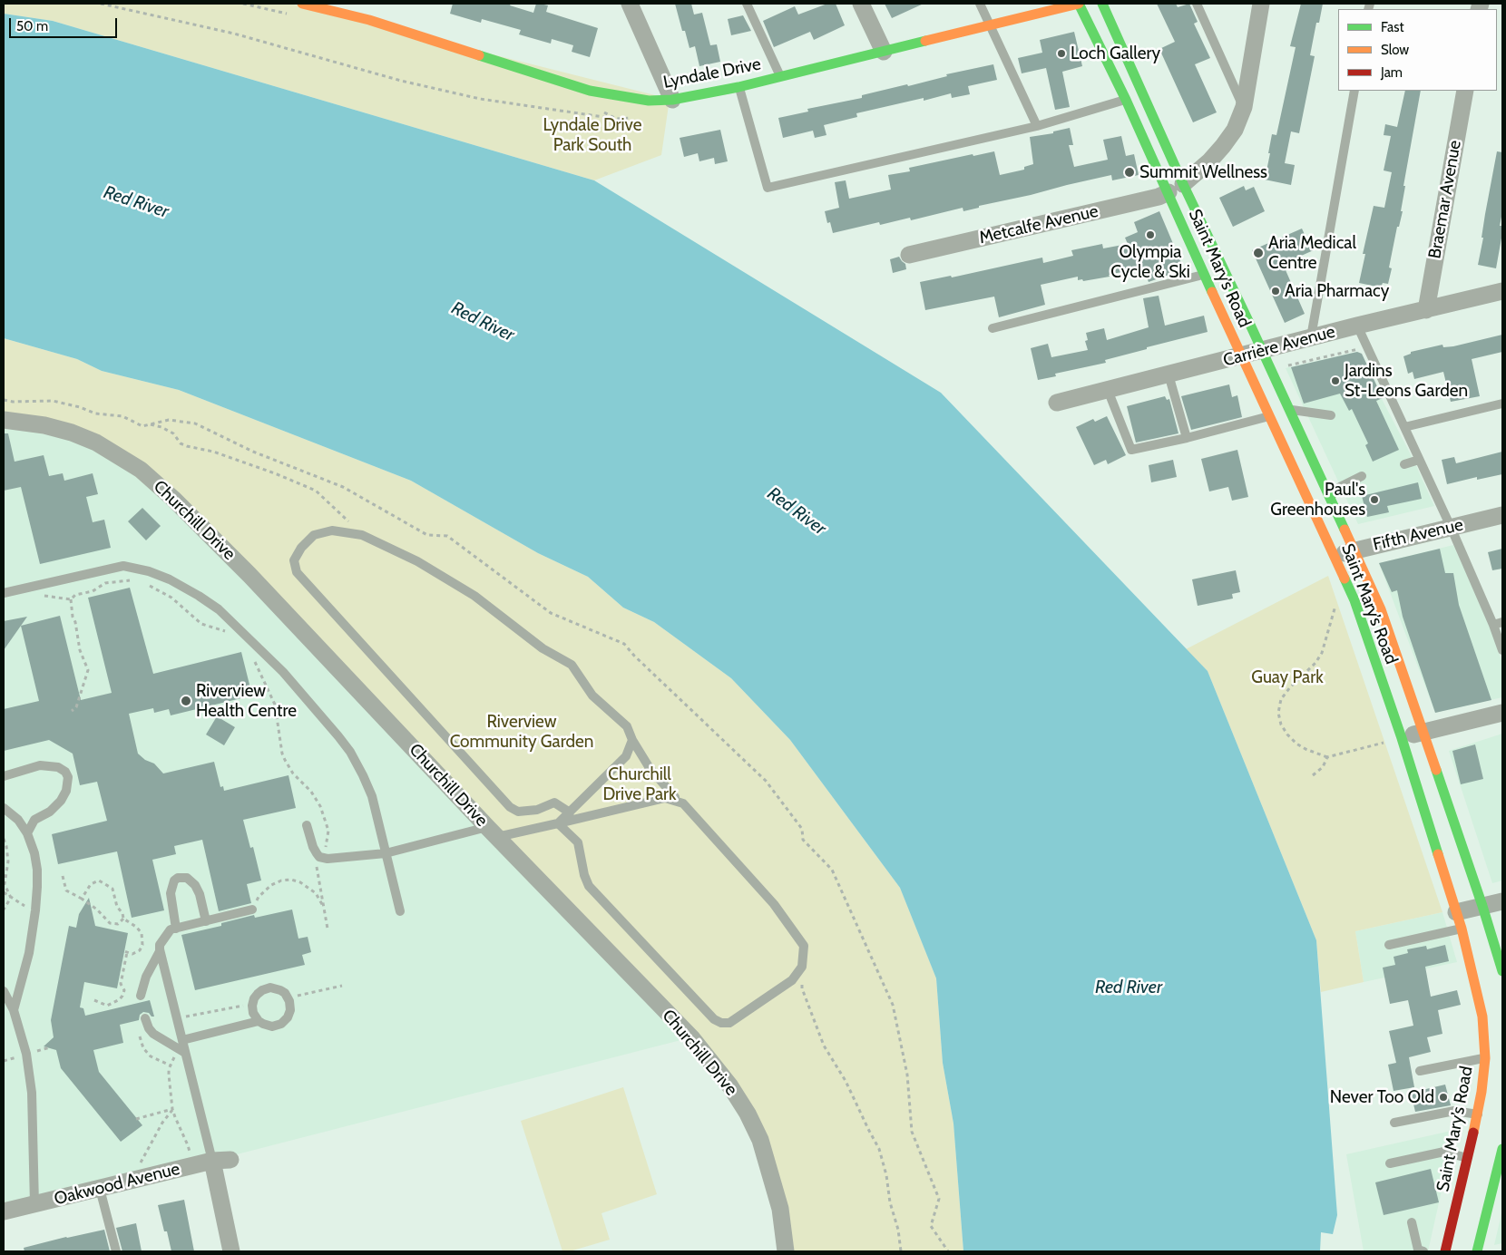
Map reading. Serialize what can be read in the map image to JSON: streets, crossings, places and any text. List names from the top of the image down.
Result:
{
  "streets": {
    "main road": ["Lyndale Drive", "Saint Mary’s Road"],
    "street": [
      "Braemar Avenue",
      "Metcalfe Avenue",
      "Carrière Avenue",
      "Churchill Drive",
      "Fifth Avenue",
      "Oakwood Avenue"
    ]
  },
  "crossings": [
    ["Lyndale Drive", "Saint Mary’s Road"],
    ["Braemar Avenue", "Carrière Avenue"],
    ["Metcalfe Avenue", "Saint Mary’s Road"],
    ["Saint Mary’s Road", "Carrière Avenue"],
    ["Saint Mary’s Road", "Fifth Avenue"]
  ],
  "water": ["Red River"],
  "parks": [
    "Lyndale Drive Park South",
    "Guay Park",
    "Riverview Community Garden",
    "Churchill Drive Park"
  ],
  "places": [
    "Loch Gallery",
    "Summit Wellness",
    "Olympia Cycle & Ski",
    "Aria Medical Centre",
    "Aria Pharmacy",
    "Jardins St-Leons Garden",
    "Paul's Greenhouses",
    "Riverview Health Centre",
    "Never Too Old"
  ],
  "legend": ["Fast", "Slow", "Jam"],
  "scale_bar": "50 m"
}
